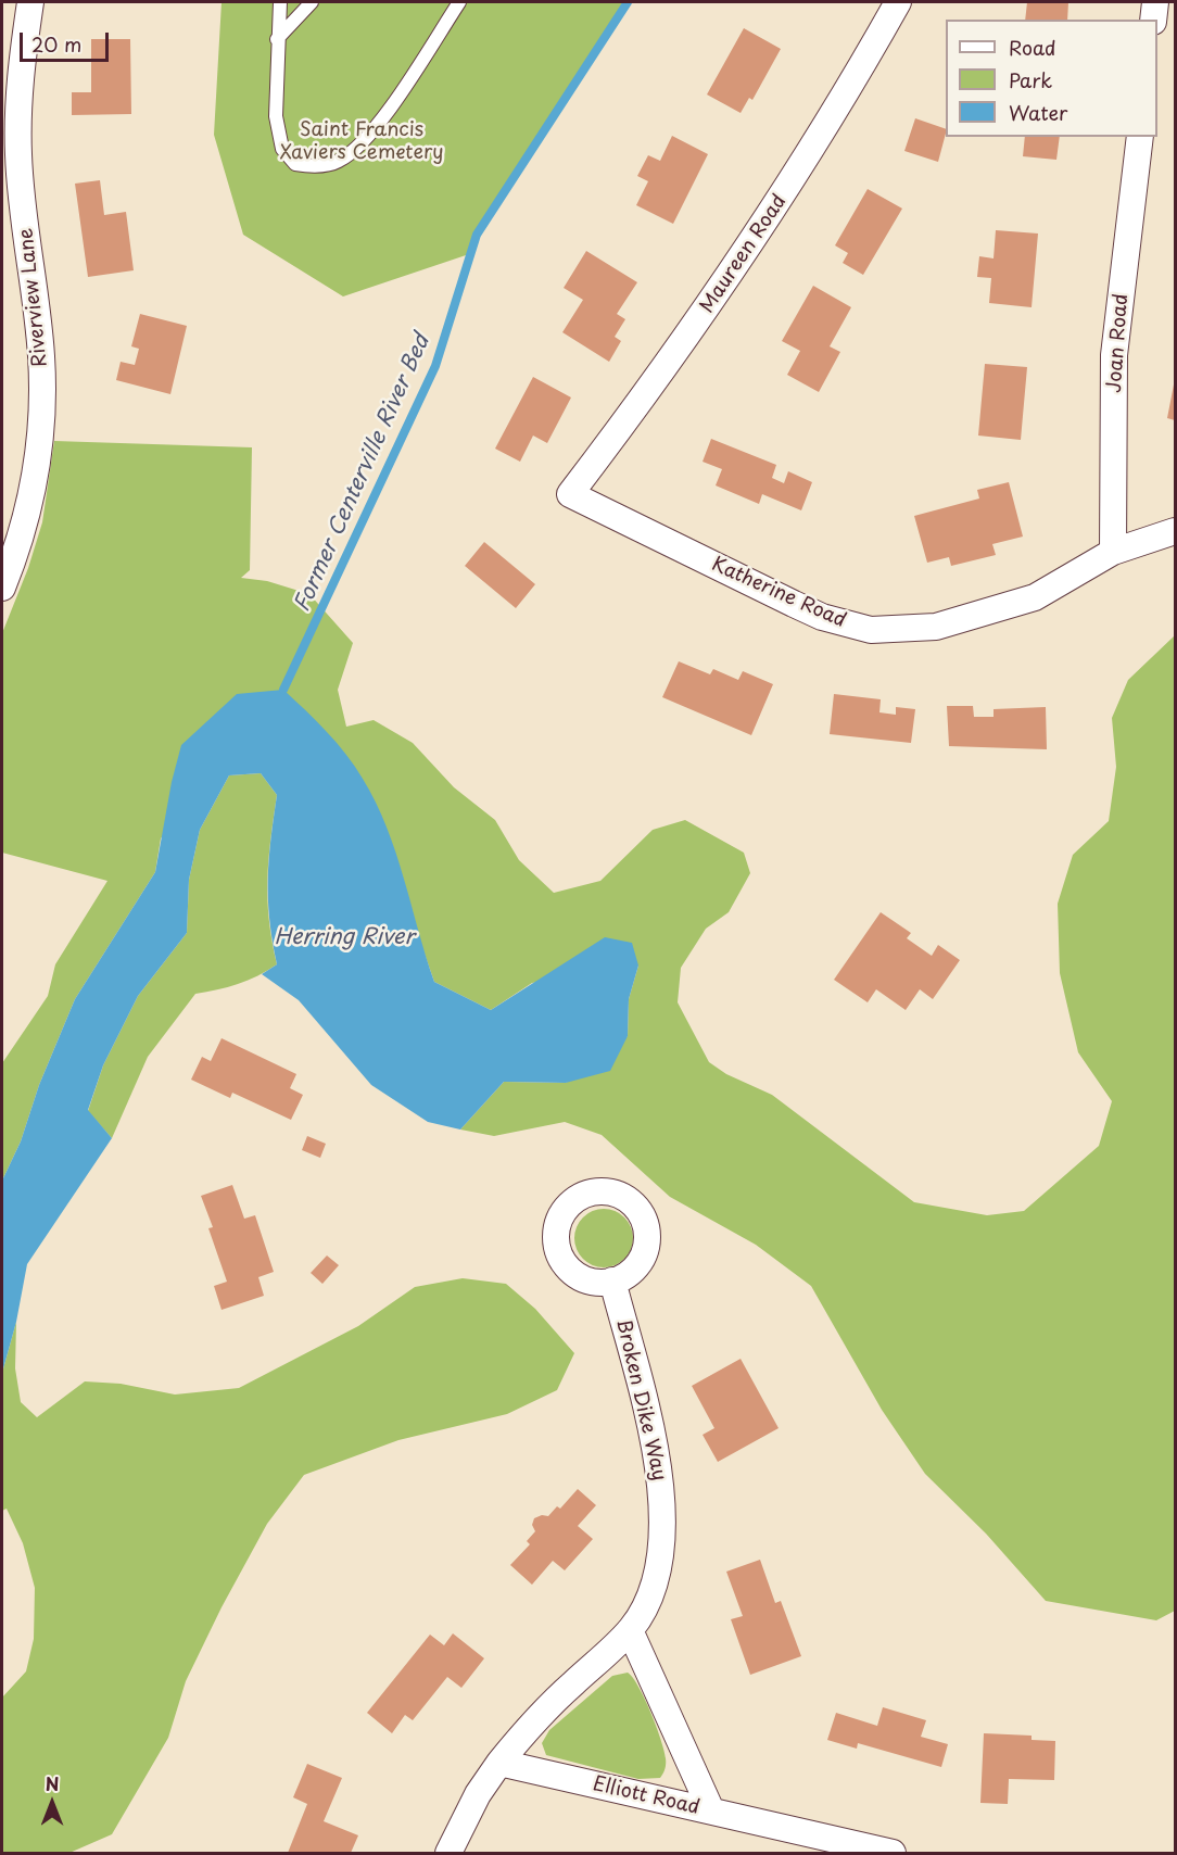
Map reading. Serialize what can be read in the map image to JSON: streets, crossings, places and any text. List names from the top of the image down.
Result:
{
  "streets": {
    "street": [
      "Maureen Road",
      "Riverview Lane",
      "Joan Road",
      "Katherine Road",
      "Broken Dike Way",
      "Elliott Road"
    ]
  },
  "crossings": [
    ["Maureen Road", "Katherine Road"],
    ["Joan Road", "Katherine Road"],
    ["Broken Dike Way", "Elliott Road"]
  ],
  "water": ["Former Centerville River Bed", "Herring River"],
  "parks": ["Saint Francis Xaviers Cemetery"],
  "legend": ["Road", "Park", "Water"],
  "scale_bar": "20 m",
  "north": "top"
}
